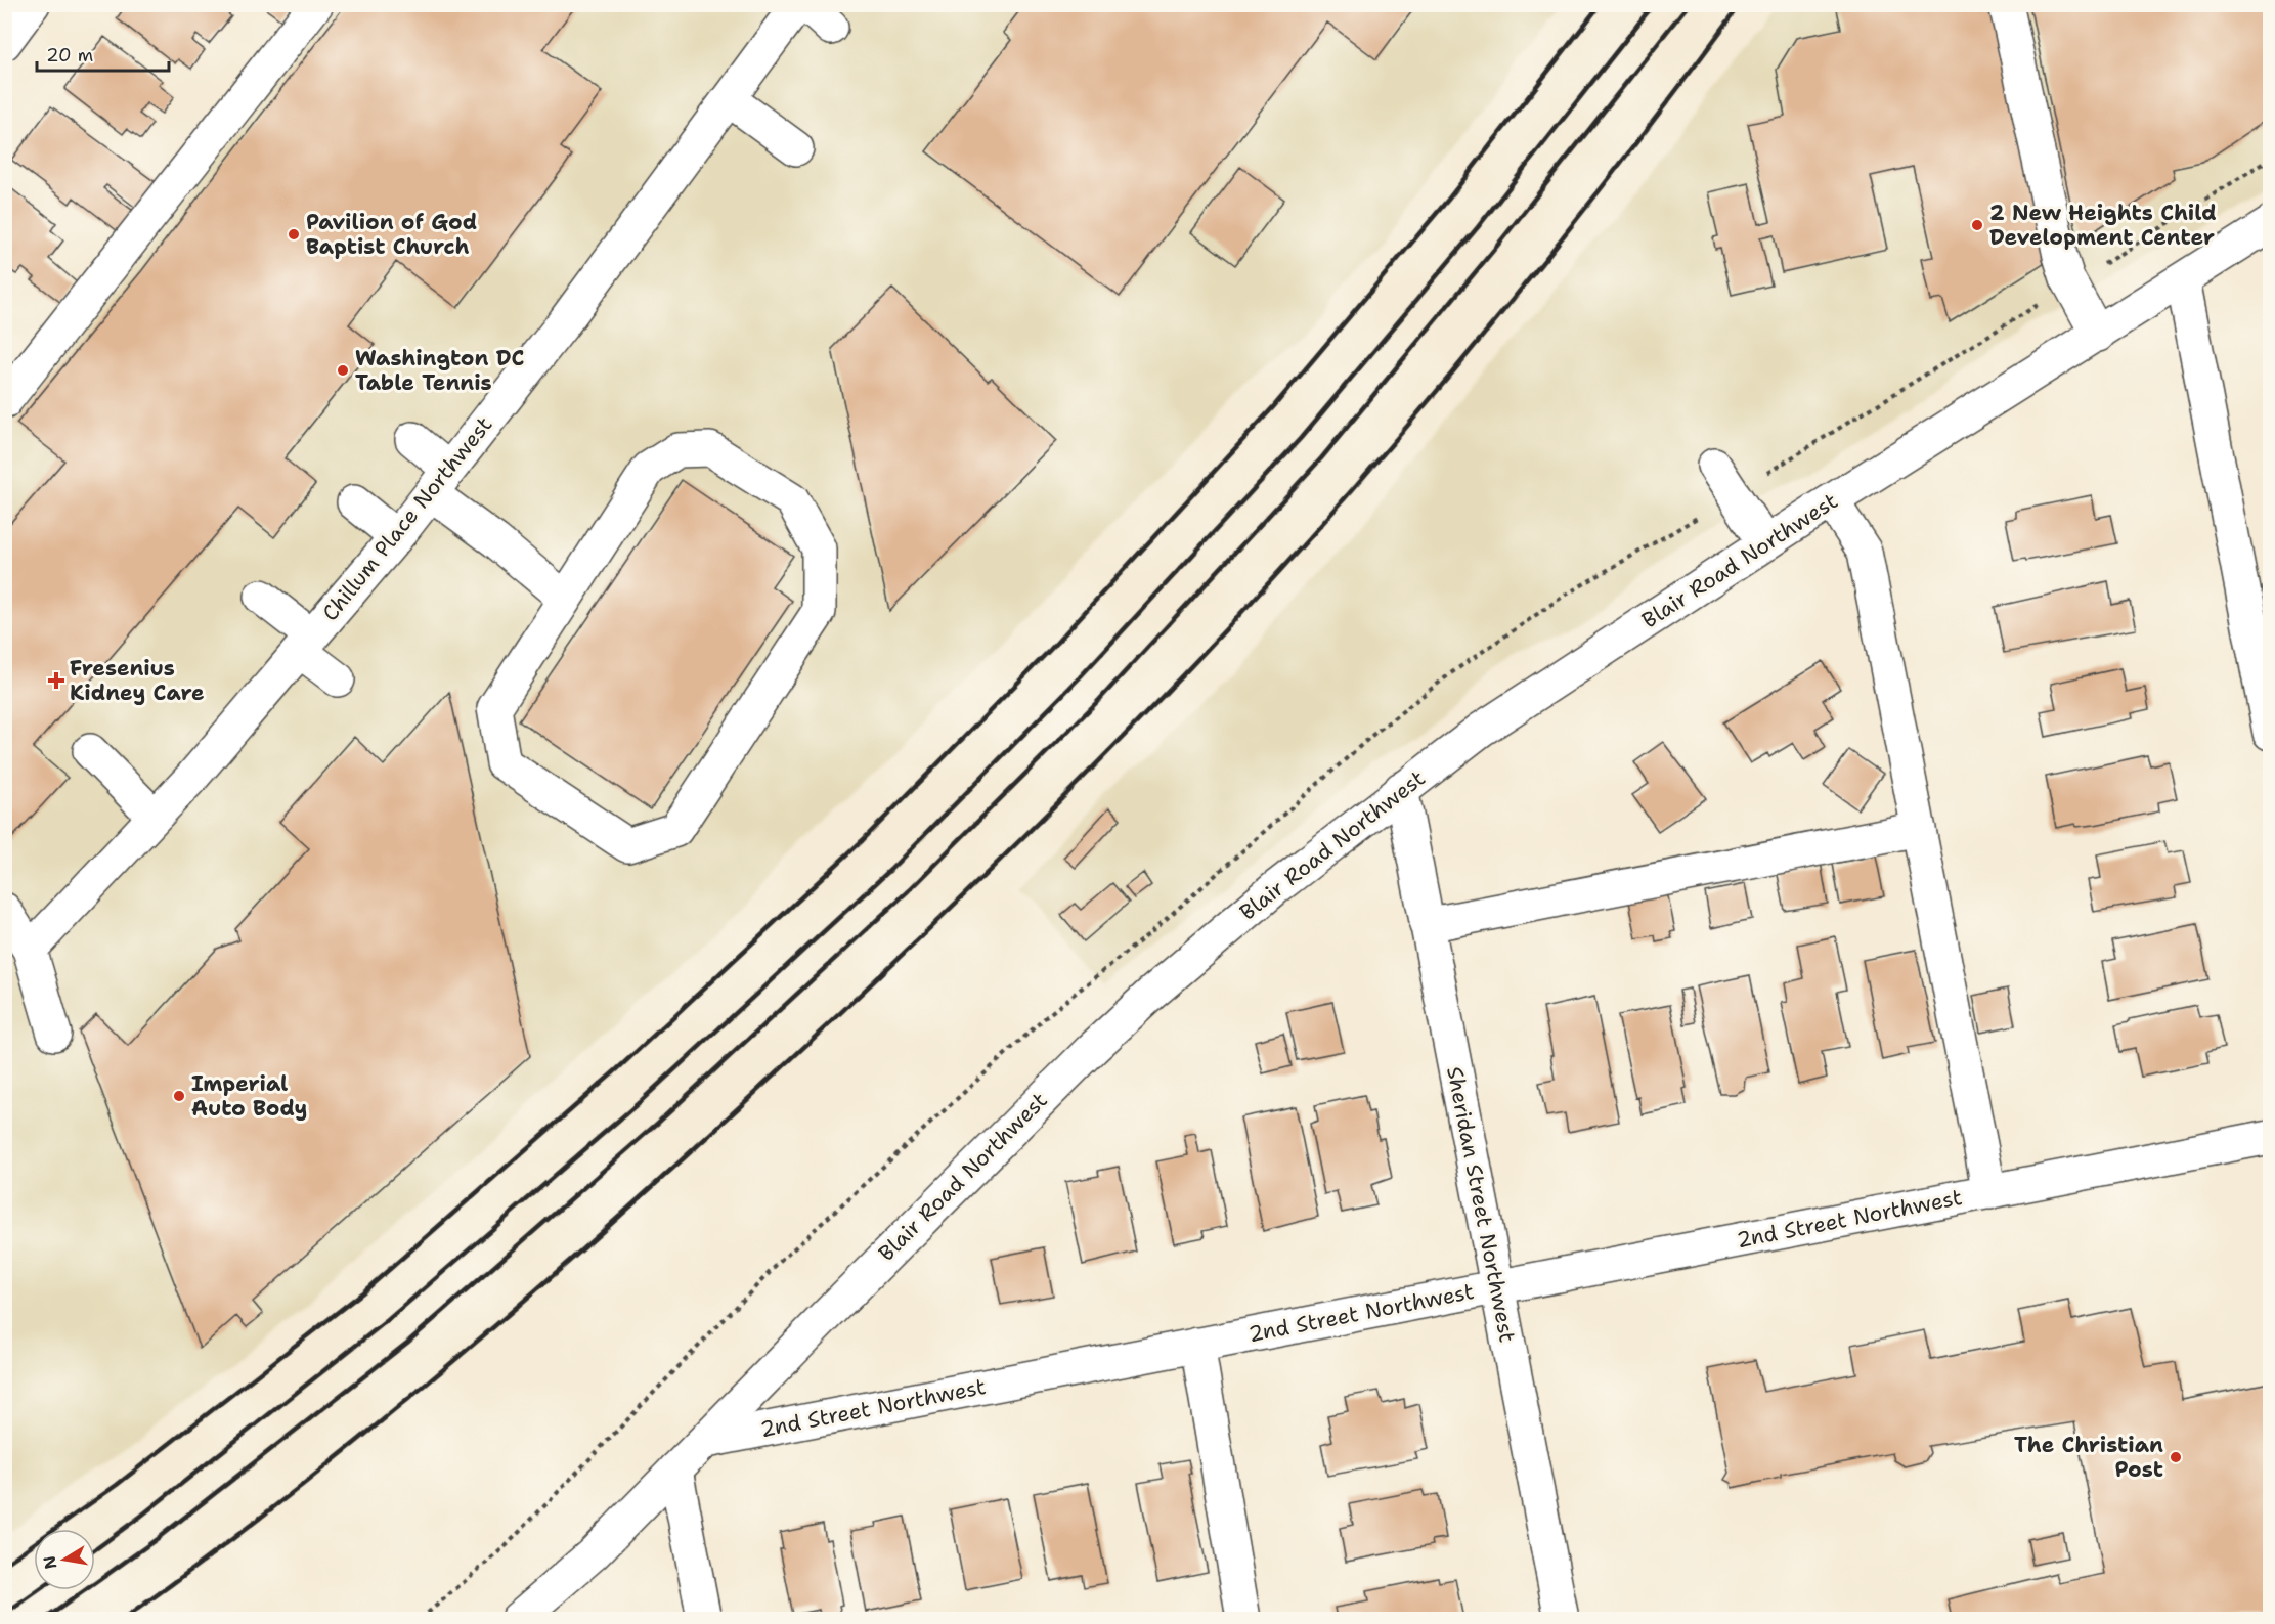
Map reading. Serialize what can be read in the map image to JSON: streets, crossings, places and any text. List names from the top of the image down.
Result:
{
  "streets": {
    "street": [
      "Chillum Place Northwest",
      "Blair Road Northwest",
      "Sheridan Street Northwest",
      "2nd Street Northwest"
    ]
  },
  "crossings": [
    ["Blair Road Northwest", "Sheridan Street Northwest"],
    ["Blair Road Northwest", "2nd Street Northwest"],
    ["Sheridan Street Northwest", "2nd Street Northwest"]
  ],
  "places": {
    "other": [
      "2 New Heights Child Development Center",
      "Pavilion of God Baptist Church",
      "Washington DC Table Tennis",
      "Imperial Auto Body",
      "The Christian Post"
    ],
    "health": ["Fresenius Kidney Care"]
  },
  "scale_bar": "20 m",
  "north": "left"
}
